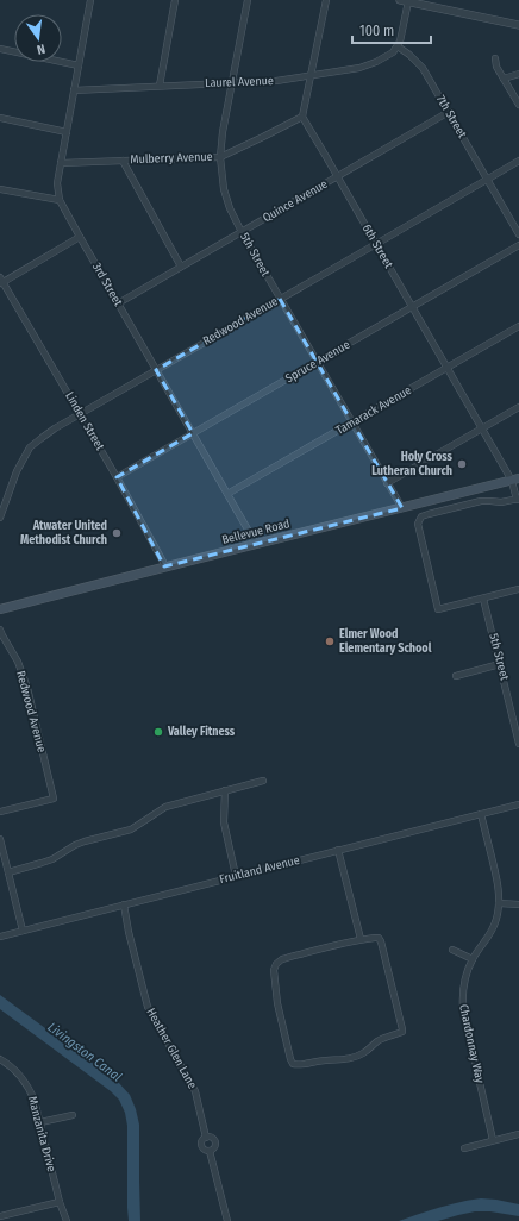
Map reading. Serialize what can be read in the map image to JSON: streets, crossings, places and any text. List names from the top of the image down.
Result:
{
  "streets": {
    "main road": ["Bellevue Road"],
    "street": [
      "Laurel Avenue",
      "7th Street",
      "Mulberry Avenue",
      "Quince Avenue",
      "6th Street",
      "5th Street",
      "3rd Street",
      "Redwood Avenue",
      "Spruce Avenue",
      "Tamarack Avenue",
      "Linden Street",
      "Fruitland Avenue",
      "Chardonnay Way",
      "Heather Glen Lane",
      "Manzanita Drive"
    ]
  },
  "crossings": [
    ["Laurel Avenue", "7th Street"],
    ["Laurel Avenue", "5th Street"],
    ["Laurel Avenue", "3rd Street"],
    ["7th Street", "Quince Avenue"],
    ["7th Street", "Redwood Avenue"],
    ["Mulberry Avenue", "6th Street"],
    ["Mulberry Avenue", "5th Street"],
    ["Mulberry Avenue", "3rd Street"],
    ["Quince Avenue", "6th Street"],
    ["Quince Avenue", "5th Street"],
    ["Quince Avenue", "3rd Street"],
    ["6th Street", "Redwood Avenue"],
    ["6th Street", "Spruce Avenue"],
    ["6th Street", "Tamarack Avenue"],
    ["6th Street", "Bellevue Road"],
    ["5th Street", "Redwood Avenue"],
    ["5th Street", "Spruce Avenue"],
    ["5th Street", "Tamarack Avenue"],
    ["5th Street", "Bellevue Road"],
    ["3rd Street", "Redwood Avenue"],
    ["3rd Street", "Spruce Avenue"],
    ["3rd Street", "Tamarack Avenue"],
    ["3rd Street", "Bellevue Road"],
    ["Redwood Avenue", "Linden Street"],
    ["Spruce Avenue", "Linden Street"],
    ["Linden Street", "Bellevue Road"],
    ["Fruitland Avenue", "Chardonnay Way"],
    ["Fruitland Avenue", "Heather Glen Lane"]
  ],
  "water": ["Livingston Canal"],
  "places": [
    "Holy Cross Lutheran Church",
    "Atwater United Methodist Church",
    "Elmer Wood Elementary School",
    "Valley Fitness"
  ],
  "scale_bar": "100 m",
  "north": "bottom"
}
